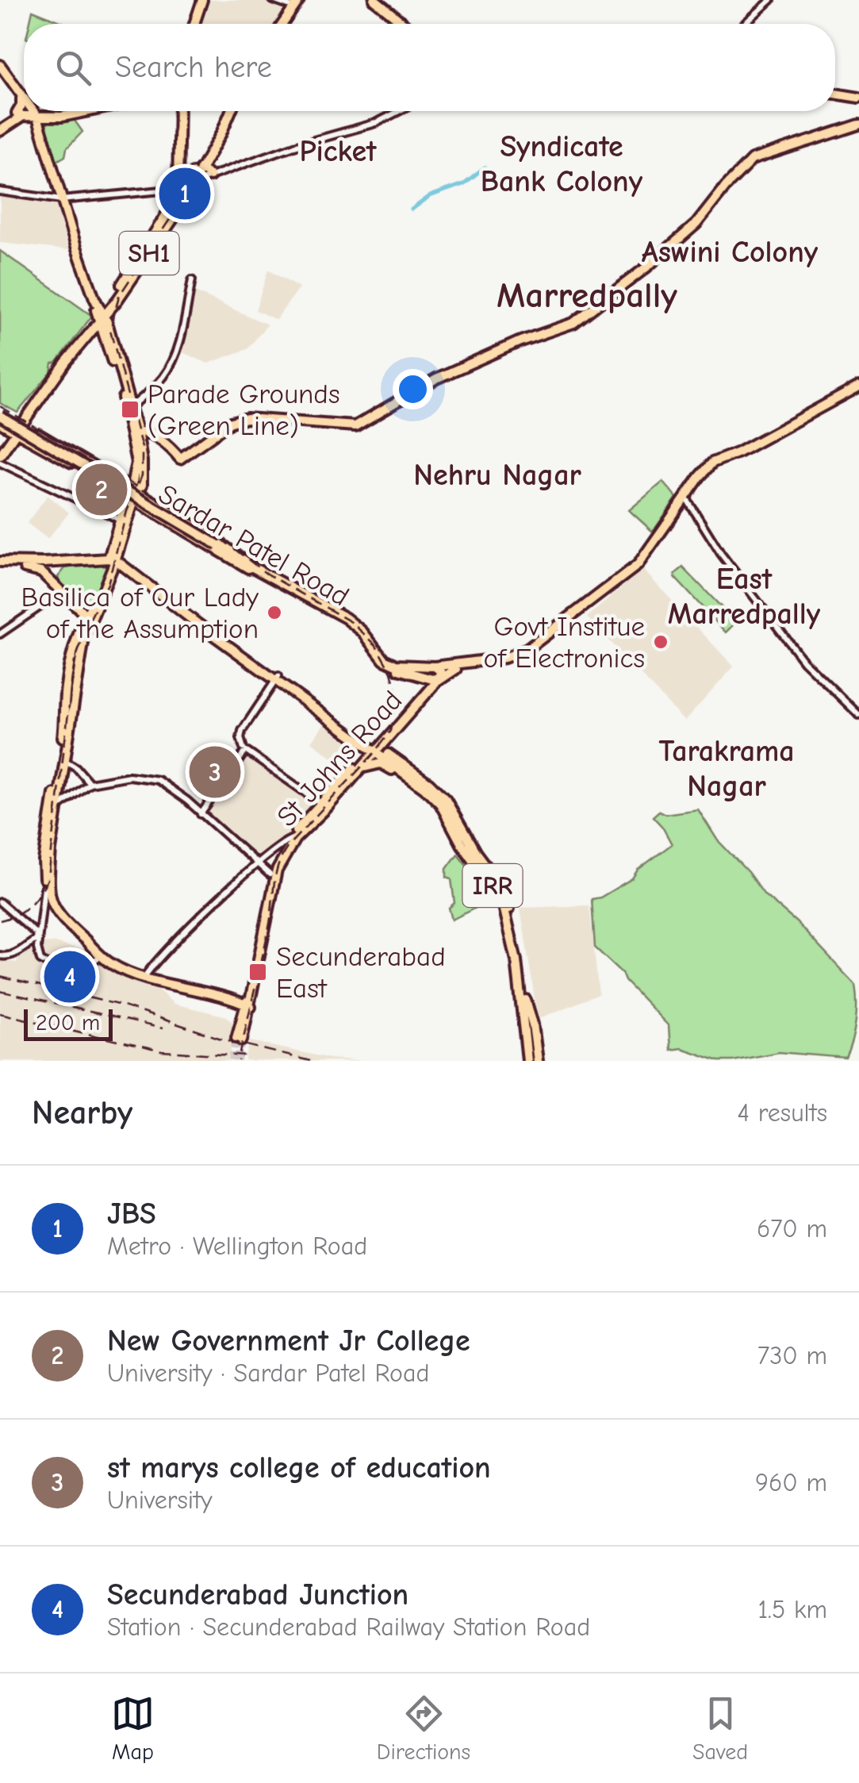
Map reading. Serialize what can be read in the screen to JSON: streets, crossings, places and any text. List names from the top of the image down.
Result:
{
  "streets": {
    "main road": [
      "SH1",
      "Sardar Patel Road",
      "St Johns Road",
      "IRR"
    ]
  },
  "crossings": [
    ["SH1", "Sardar Patel Road"],
    ["Sardar Patel Road", "St Johns Road"],
    ["St Johns Road", "IRR"]
  ],
  "districts": [
    "Syndicate Bank Colony",
    "Picket",
    "Aswini Colony",
    "Marredpally",
    "Nehru Nagar",
    "East Marredpally",
    "Tarakrama Nagar"
  ],
  "places": {
    "transit": ["Parade Grounds (Green Line)", "Secunderabad East"],
    "other": ["Basilica of Our Lady of the Assumption", "Govt Institue of Electronics"]
  },
  "scale_bar": "200 m",
  "page": {
    "search": "Search here",
    "pins": [
      "1",
      "2",
      "3",
      "4"
    ],
    "scale": "200 m",
    "heading": ["Nearby", "4 results"],
    "list": [
      {
        "mark": "1",
        "name": "JBS",
        "note": "Metro · Wellington Road",
        "value": "670 m"
      },
      {
        "mark": "2",
        "name": "New Government Jr College",
        "note": "University · Sardar Patel Road",
        "value": "730 m"
      },
      {
        "mark": "3",
        "name": "st marys college of education",
        "note": "University",
        "value": "960 m"
      },
      {
        "mark": "4",
        "name": "Secunderabad Junction",
        "note": "Station · Secunderabad Railway Station Road",
        "value": "1.5 km"
      }
    ],
    "nav": ["Map", "Directions", "Saved"]
  }
}
